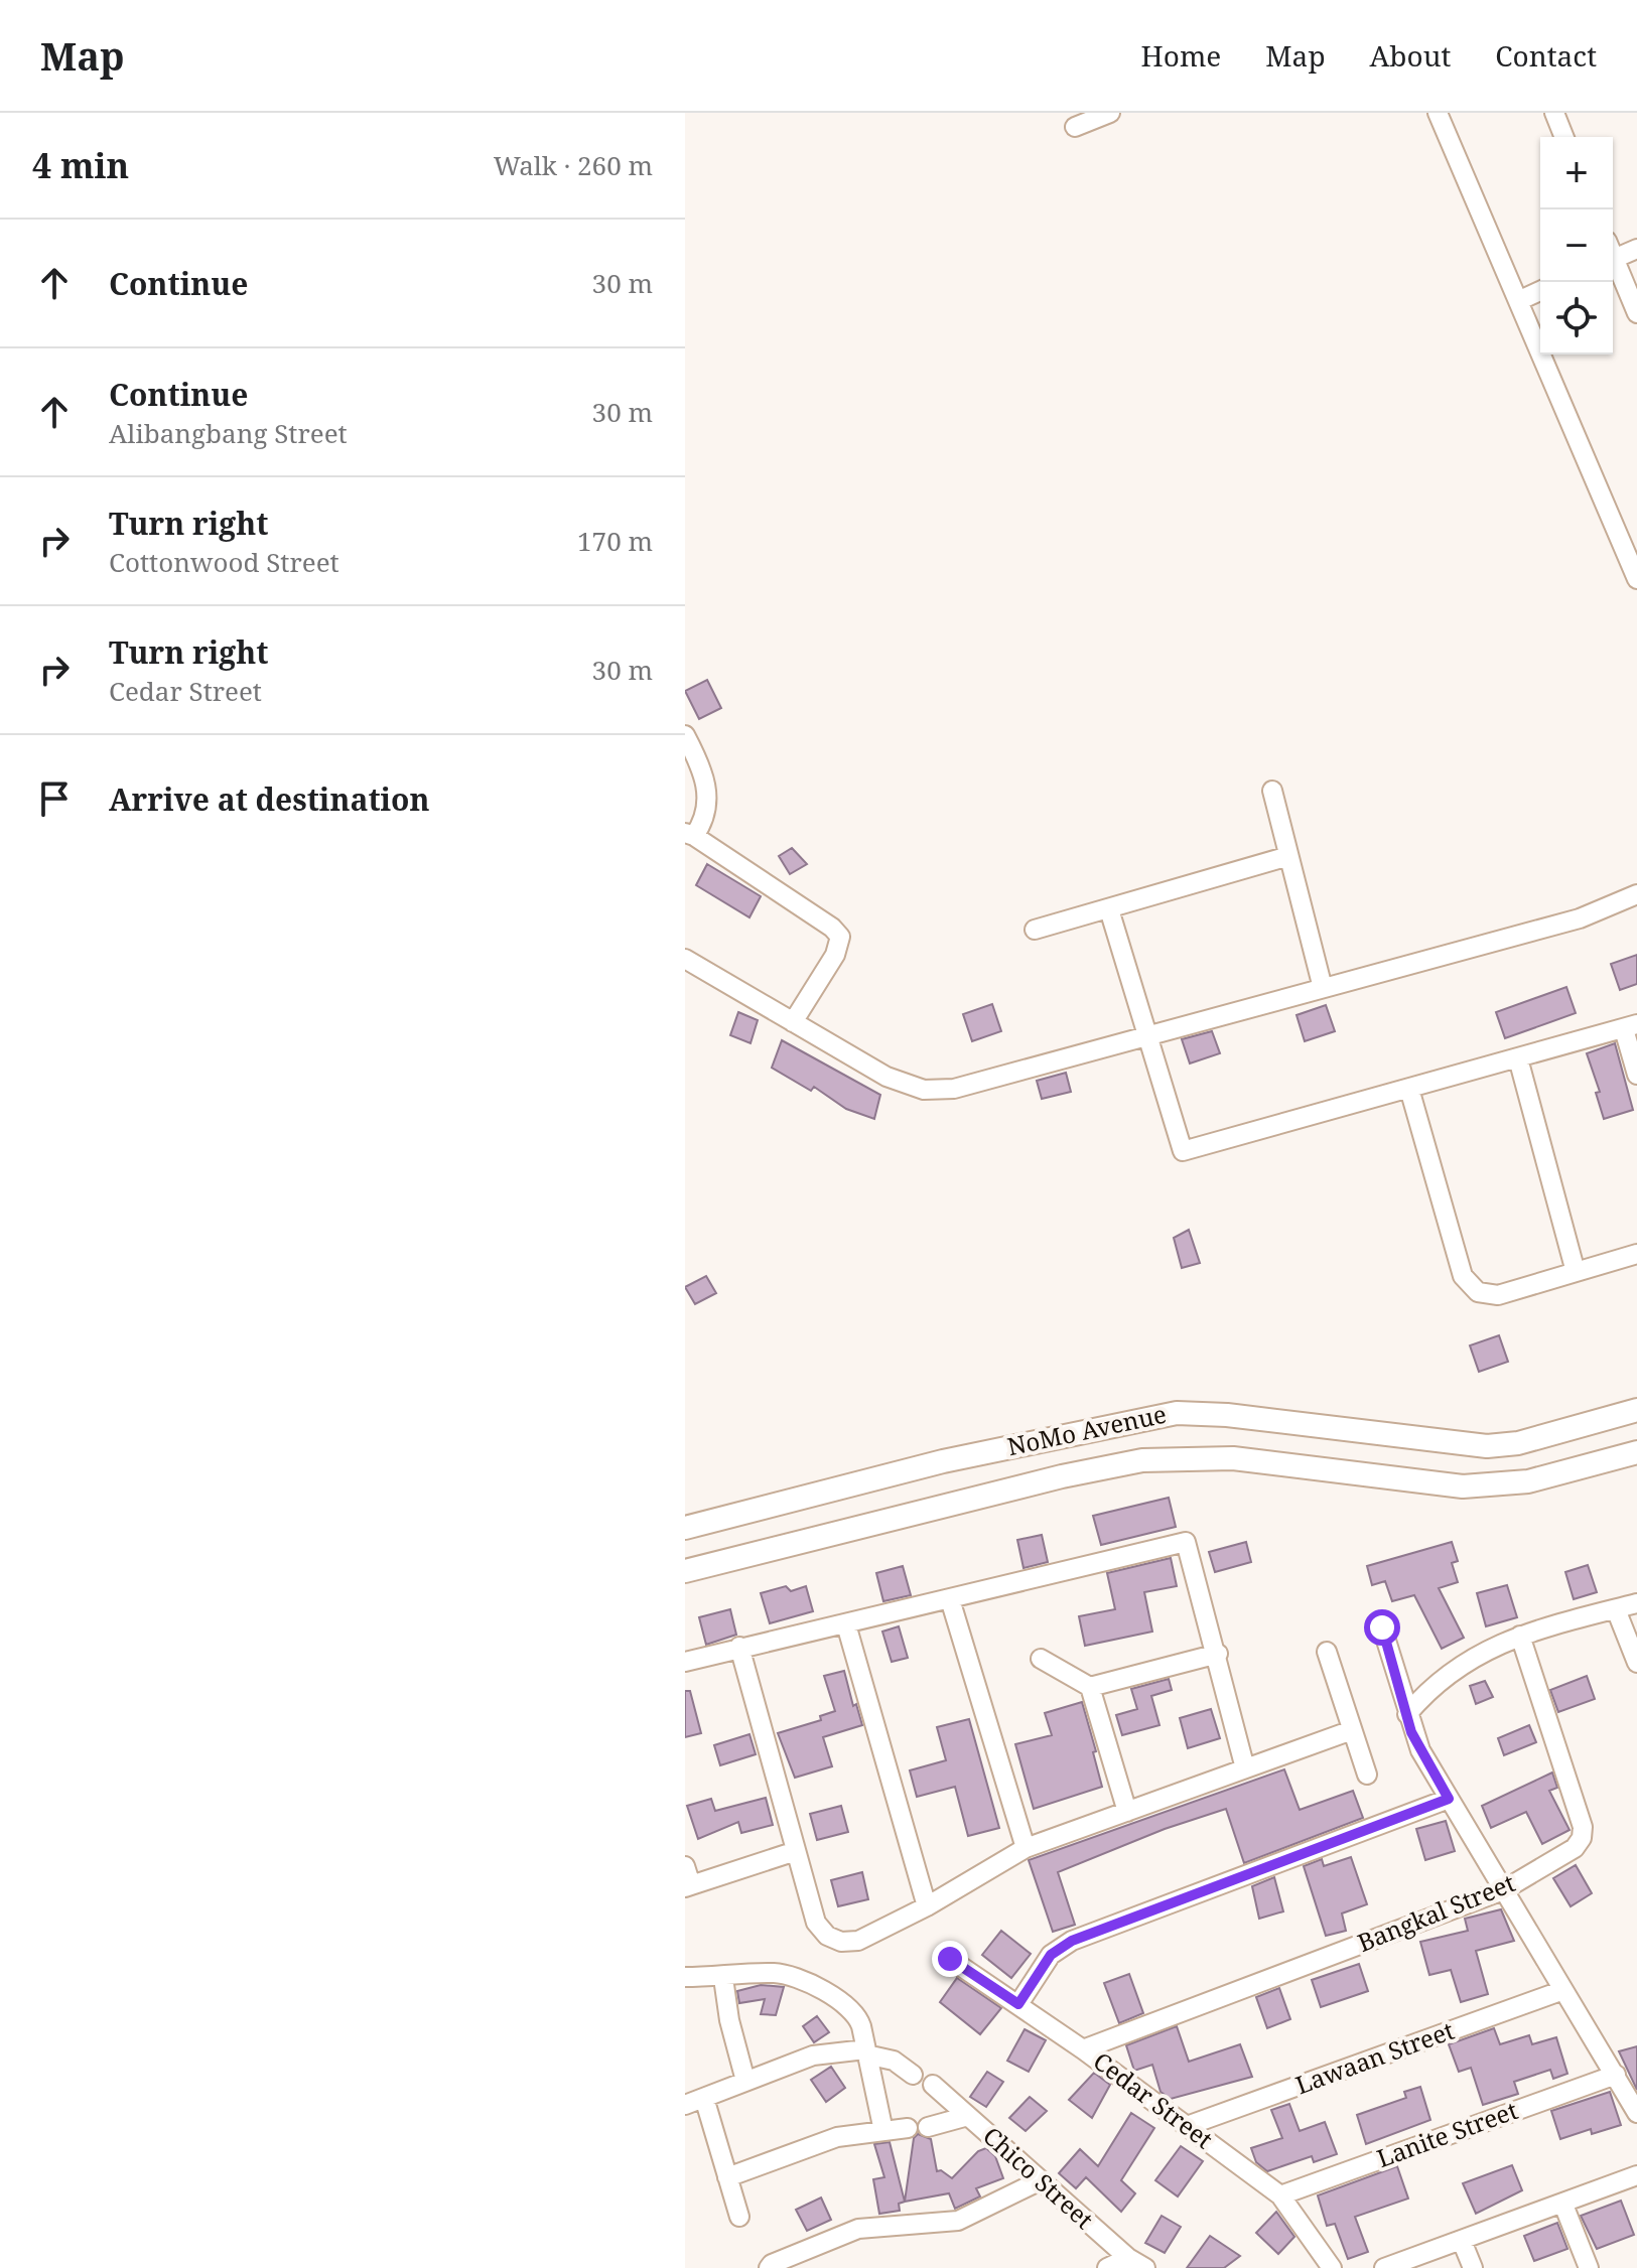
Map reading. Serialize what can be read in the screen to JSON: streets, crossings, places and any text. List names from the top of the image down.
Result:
{
  "streets": {
    "main road": ["NoMo Avenue"],
    "street": [
      "Bangkal Street",
      "Lawaan Street",
      "Cedar Street",
      "Lanite Street",
      "Chico Street"
    ]
  },
  "crossings": [
    ["Bangkal Street", "Cedar Street"],
    ["Lawaan Street", "Cedar Street"],
    ["Cedar Street", "Lanite Street"]
  ],
  "page": {
    "header": "Map",
    "nav": [
      "Home",
      "Map",
      "About",
      "Contact"
    ],
    "heading": ["4 min", "Walk · 260 m"],
    "map_buttons": ["+", "−"],
    "list": [
      ["Continue", "30 m"],
      ["Continue", "Alibangbang Street", "30 m"],
      ["Turn right", "Cottonwood Street", "170 m"],
      ["Turn right", "Cedar Street", "30 m"],
      "Arrive at destination"
    ]
  }
}
